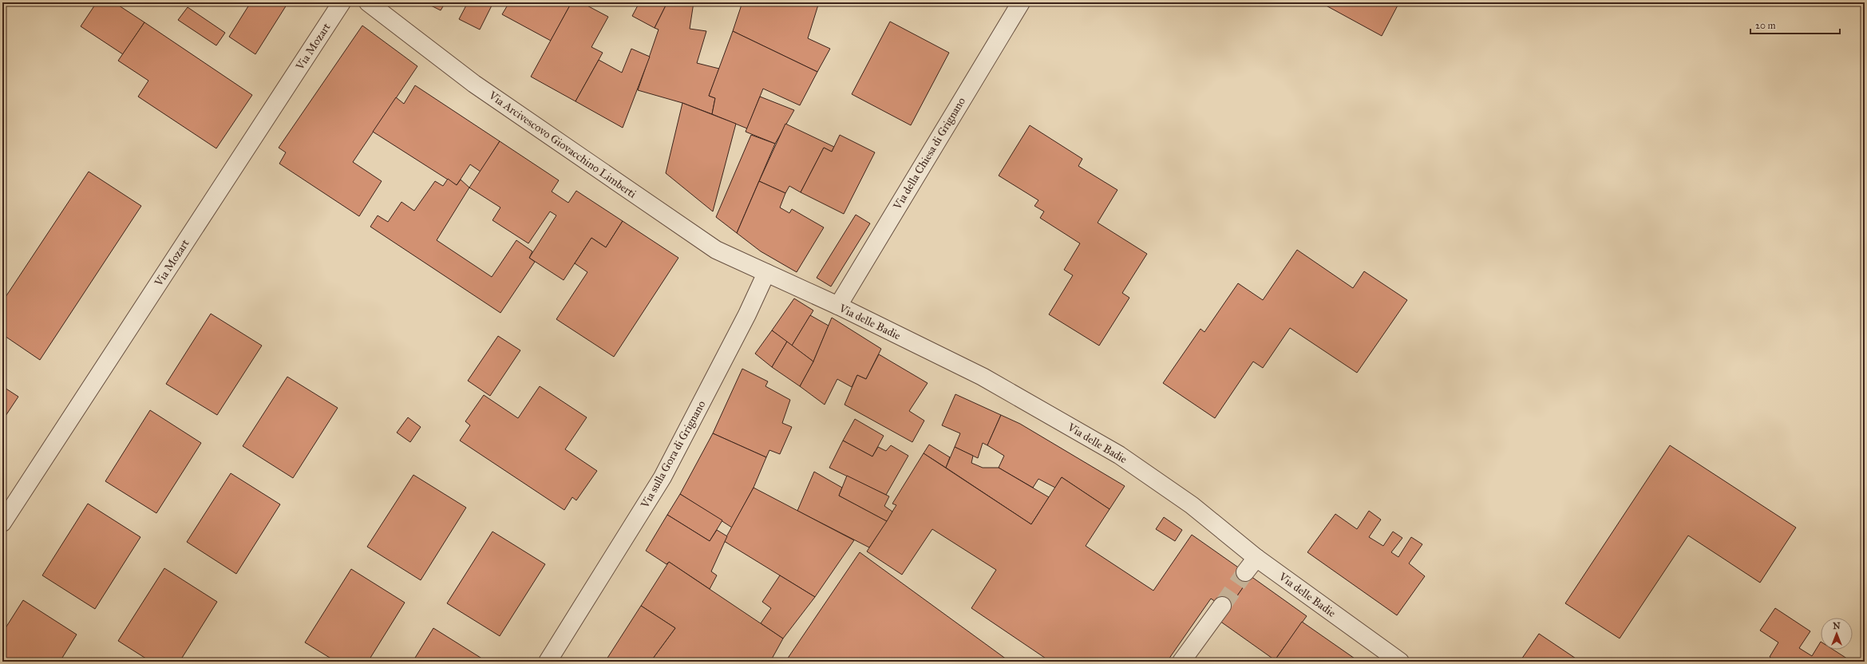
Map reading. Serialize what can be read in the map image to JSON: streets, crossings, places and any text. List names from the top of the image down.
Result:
{
  "streets": {
    "street": [
      "Via Mozart",
      "Via Arcivescovo Giovacchino Limberti",
      "Via della Chiesa di Grignano",
      "Via delle Badie",
      "Via sulla Gora di Grignano"
    ]
  },
  "crossings": [
    ["Via Arcivescovo Giovacchino Limberti", "Via delle Badie"],
    ["Via Arcivescovo Giovacchino Limberti", "Via sulla Gora di Grignano"],
    ["Via della Chiesa di Grignano", "Via delle Badie"],
    ["Via delle Badie", "Via sulla Gora di Grignano"]
  ],
  "scale_bar": "20 m",
  "north": "top"
}
